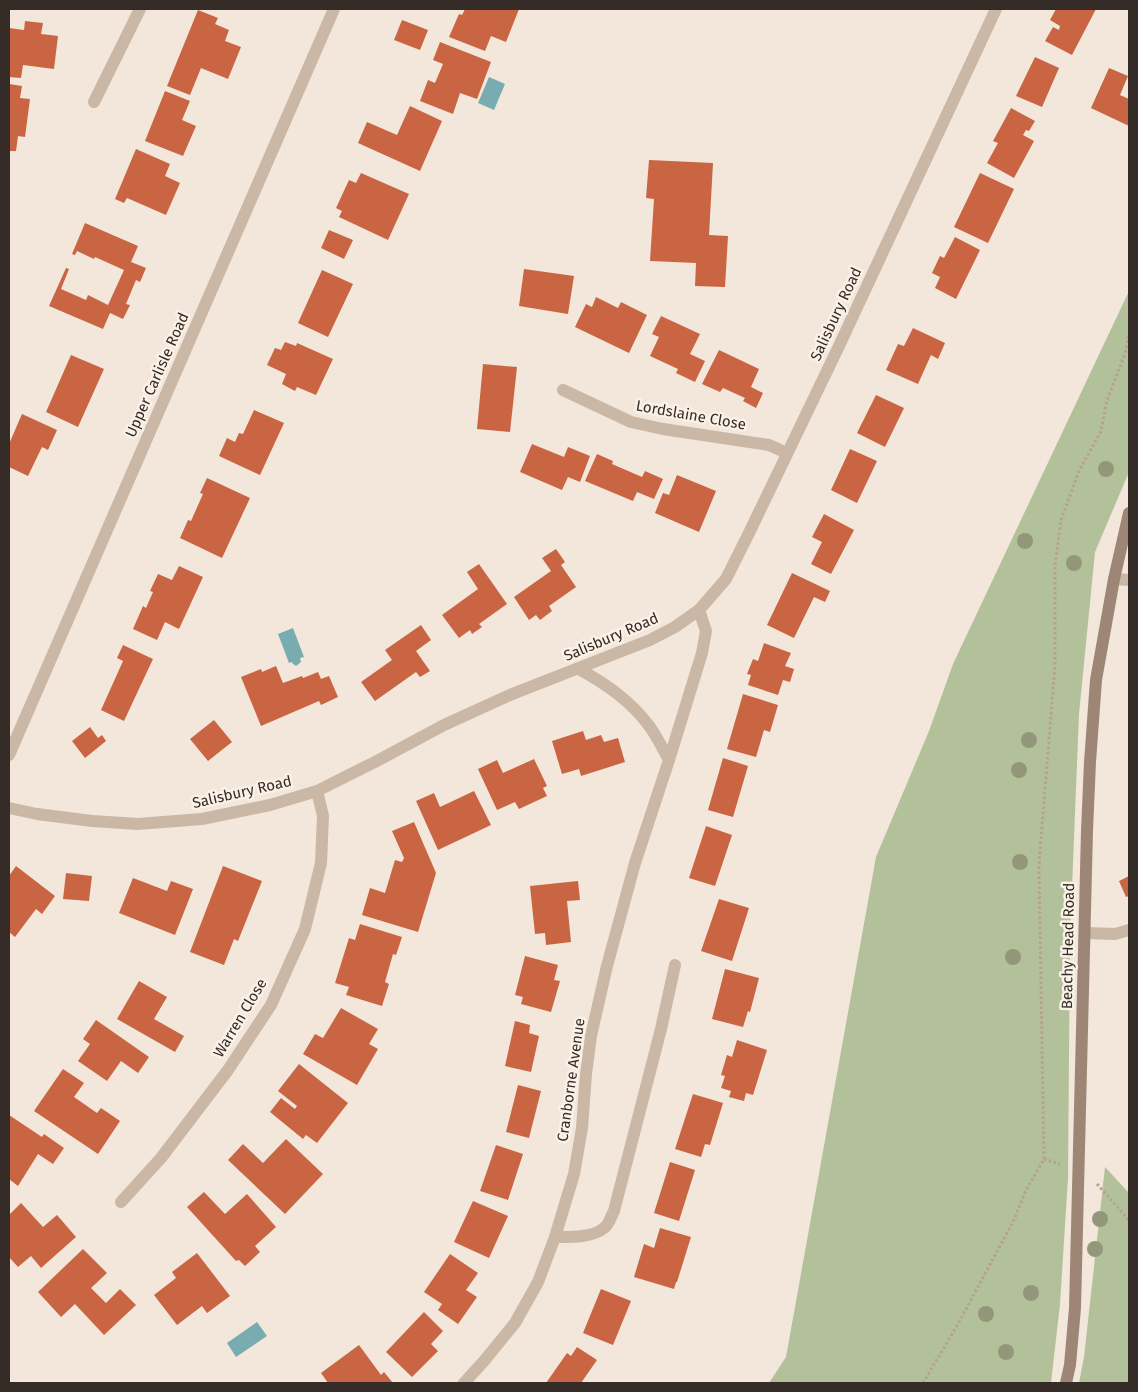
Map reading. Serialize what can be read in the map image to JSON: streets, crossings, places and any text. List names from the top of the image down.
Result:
{
  "streets": {
    "street": [
      "Salisbury Road",
      "Upper Carlisle Road",
      "Lordslaine Close",
      "Beachy Head Road",
      "Warren Close",
      "Cranborne Avenue"
    ]
  },
  "crossings": [
    ["Salisbury Road", "Lordslaine Close"],
    ["Salisbury Road", "Warren Close"],
    ["Salisbury Road", "Cranborne Avenue"]
  ]
}
